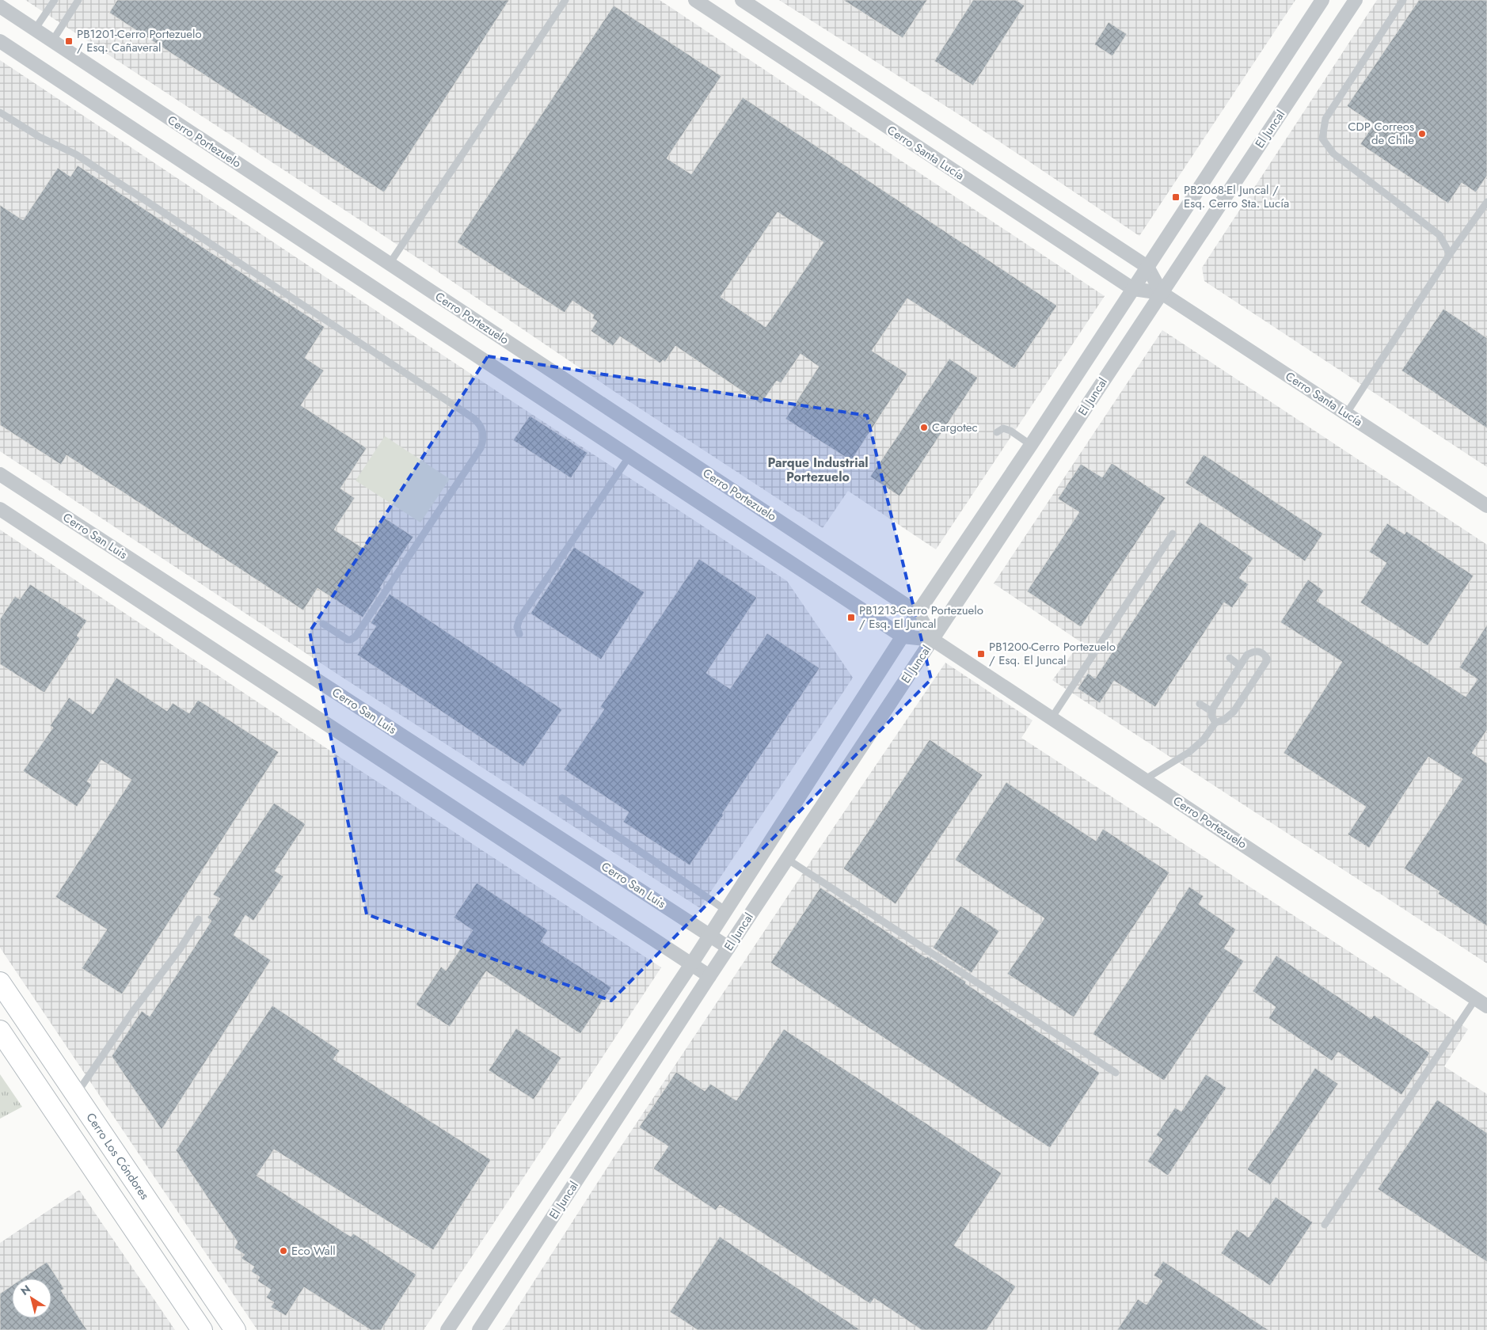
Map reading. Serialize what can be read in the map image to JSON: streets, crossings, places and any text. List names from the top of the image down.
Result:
{
  "streets": {
    "street": [
      "El Juncal",
      "Cerro Portezuelo",
      "Cerro Santa Lucía",
      "Cerro San Luis",
      "Cerro Los Cóndores"
    ]
  },
  "crossings": [
    ["El Juncal", "Cerro Portezuelo"],
    ["El Juncal", "Cerro Santa Lucía"],
    ["El Juncal", "Cerro San Luis"]
  ],
  "districts": ["Parque Industrial Portezuelo"],
  "places": {
    "transit": [
      "PB1201-Cerro Portezuelo / Esq. Cañaveral",
      "PB2068-El Juncal / Esq. Cerro Sta. Lucía",
      "PB1213-Cerro Portezuelo / Esq. El Juncal",
      "PB1200-Cerro Portezuelo / Esq. El Juncal"
    ],
    "other": ["CDP Correos de Chile", "Cargotec", "Eco Wall"]
  },
  "north": "top left"
}
